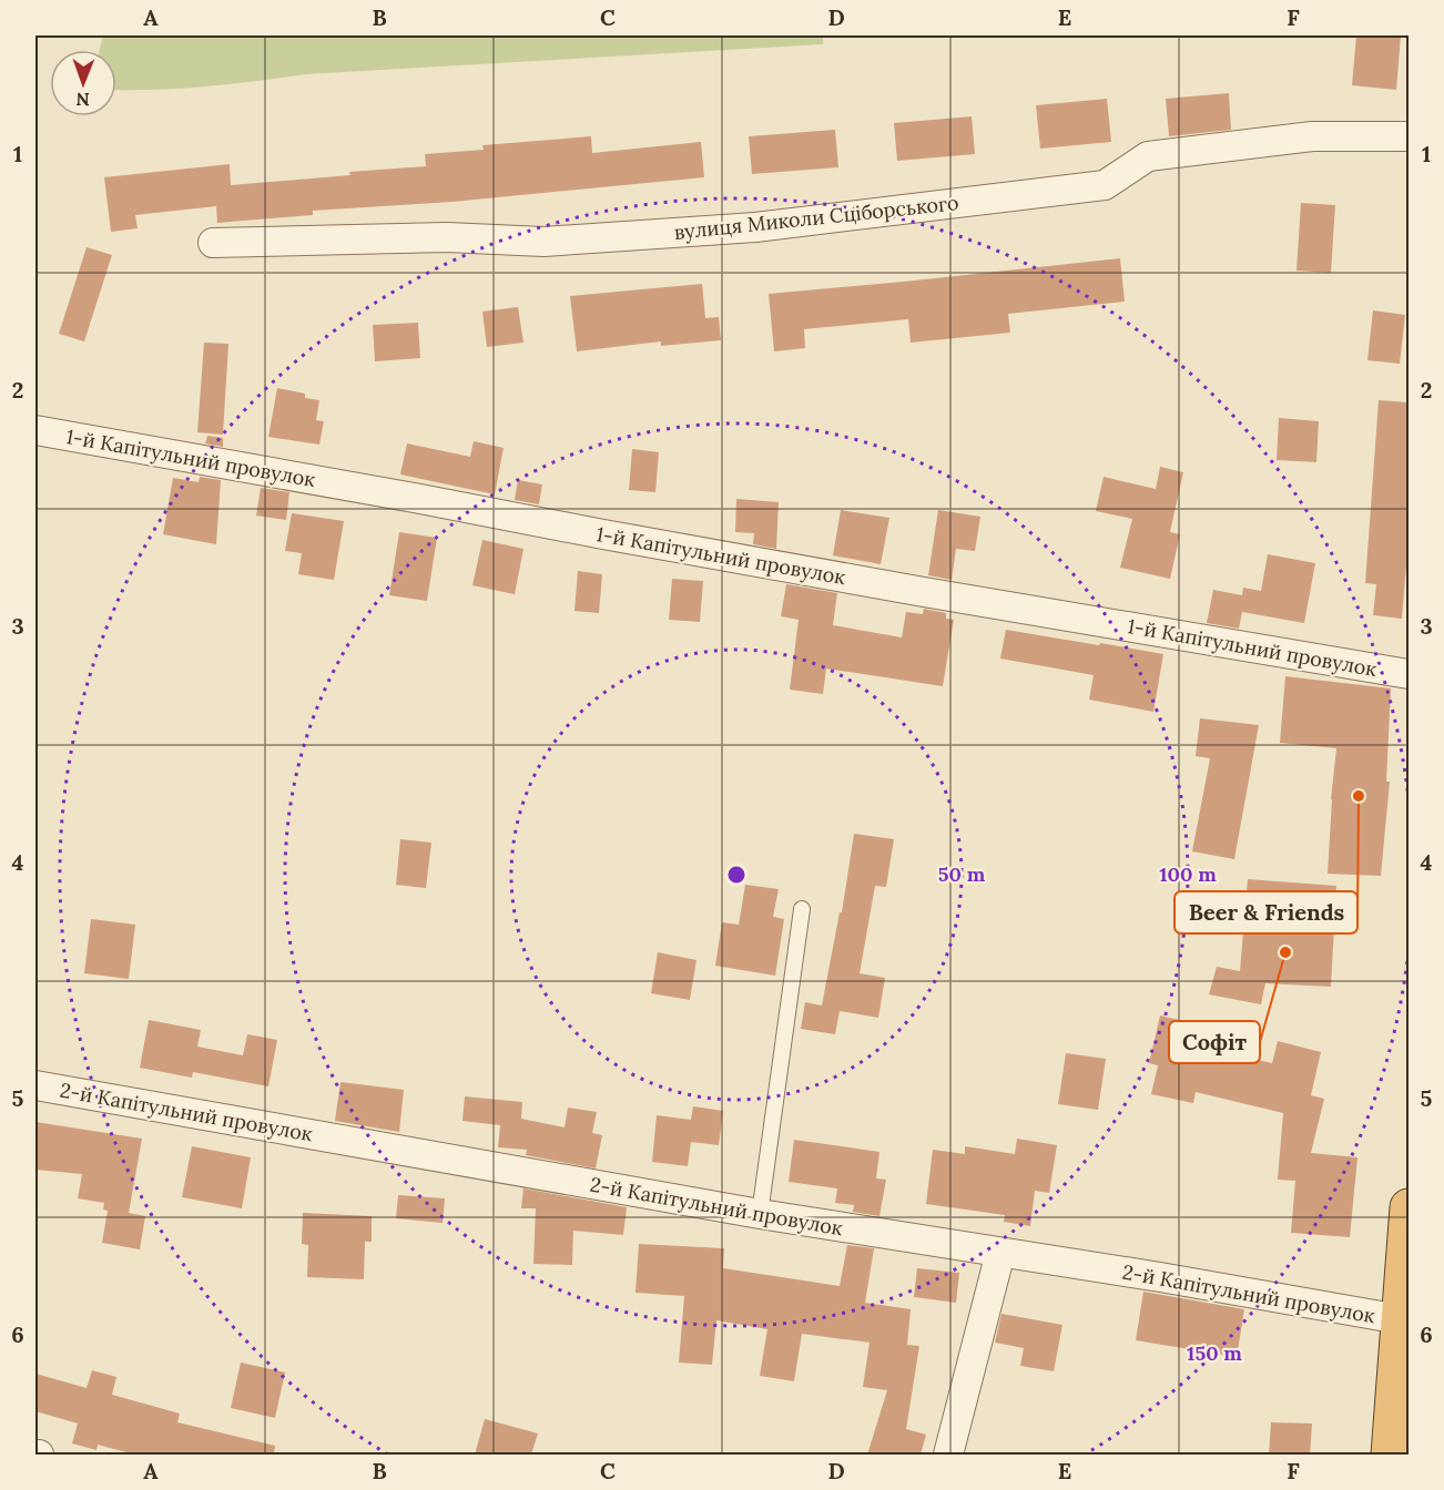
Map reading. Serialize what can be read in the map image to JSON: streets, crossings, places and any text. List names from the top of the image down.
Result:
{
  "streets": {
    "street": ["вулиця Миколи Сціборського", "1-й Капітульний провулок", "2-й Капітульний провулок"]
  },
  "places": ["Beer & Friends", "Софіт"],
  "north": "bottom",
  "grid": {
    "columns": [
      "A",
      "B",
      "C",
      "D",
      "E",
      "F"
    ],
    "rows": [
      "1",
      "2",
      "3",
      "4",
      "5",
      "6"
    ]
  },
  "rings": ["50 m", "100 m", "150 m"]
}
